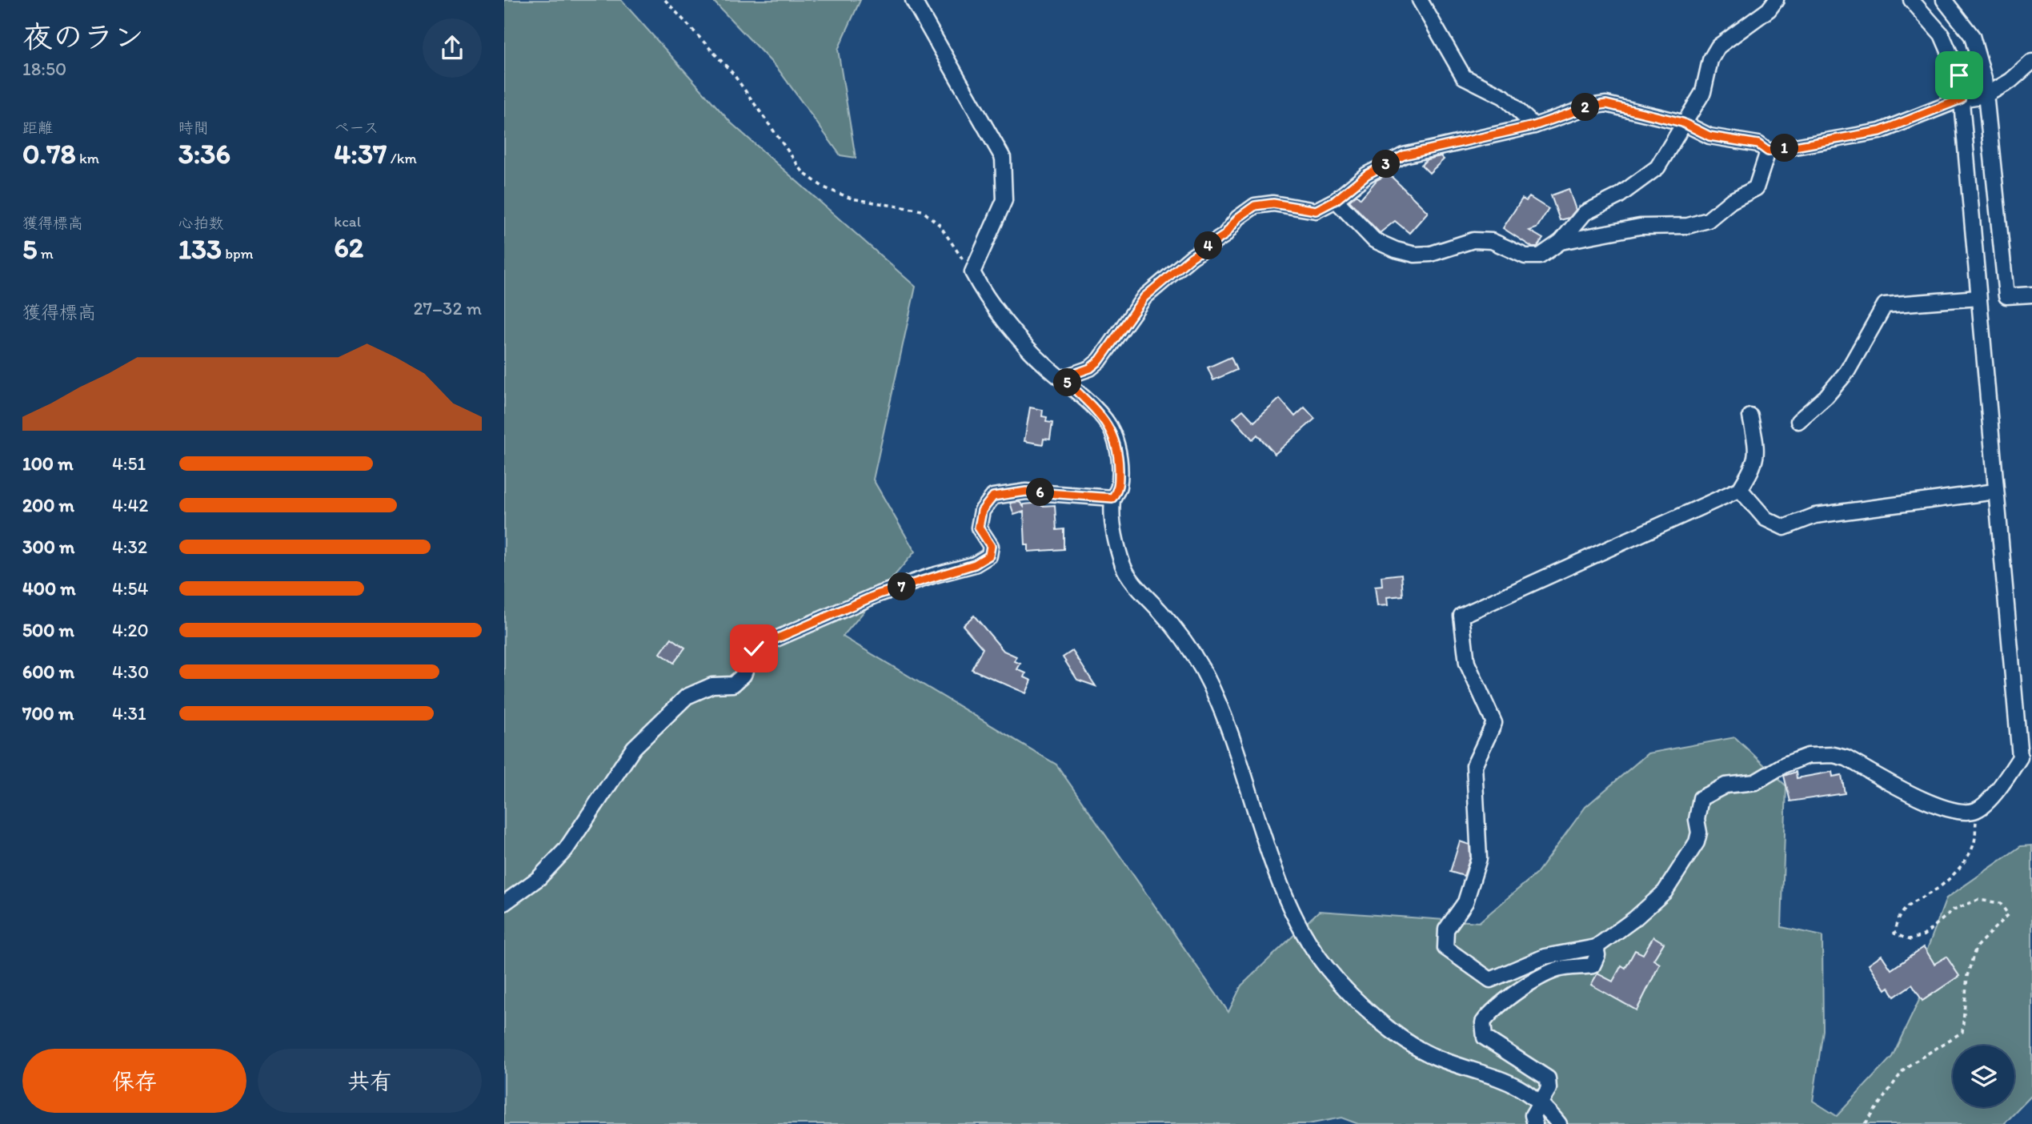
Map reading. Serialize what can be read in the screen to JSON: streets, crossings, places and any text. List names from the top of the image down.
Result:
{
  "page": {
    "heading": ["夜のラン", "18:50"],
    "pins": [
      "2",
      "1",
      "3",
      "4",
      "5",
      "6",
      "7"
    ],
    "stats": [
      ["距離", "0.78 km"],
      ["時間", "3:36"],
      ["ペース", "4:37 /km"],
      ["獲得標高", "5 m"],
      ["心拍数", "133 bpm"],
      ["kcal", "62"]
    ],
    "chart": ["獲得標高", "27–32 m"],
    "list": [
      {
        "name": "100 m",
        "note": "4:51"
      },
      {
        "name": "200 m",
        "note": "4:42"
      },
      {
        "name": "300 m",
        "note": "4:32"
      },
      {
        "name": "400 m",
        "note": "4:54"
      },
      {
        "name": "500 m",
        "note": "4:20"
      },
      {
        "name": "600 m",
        "note": "4:30"
      },
      {
        "name": "700 m",
        "note": "4:31"
      }
    ],
    "buttons": ["保存", "共有"]
  }
}
